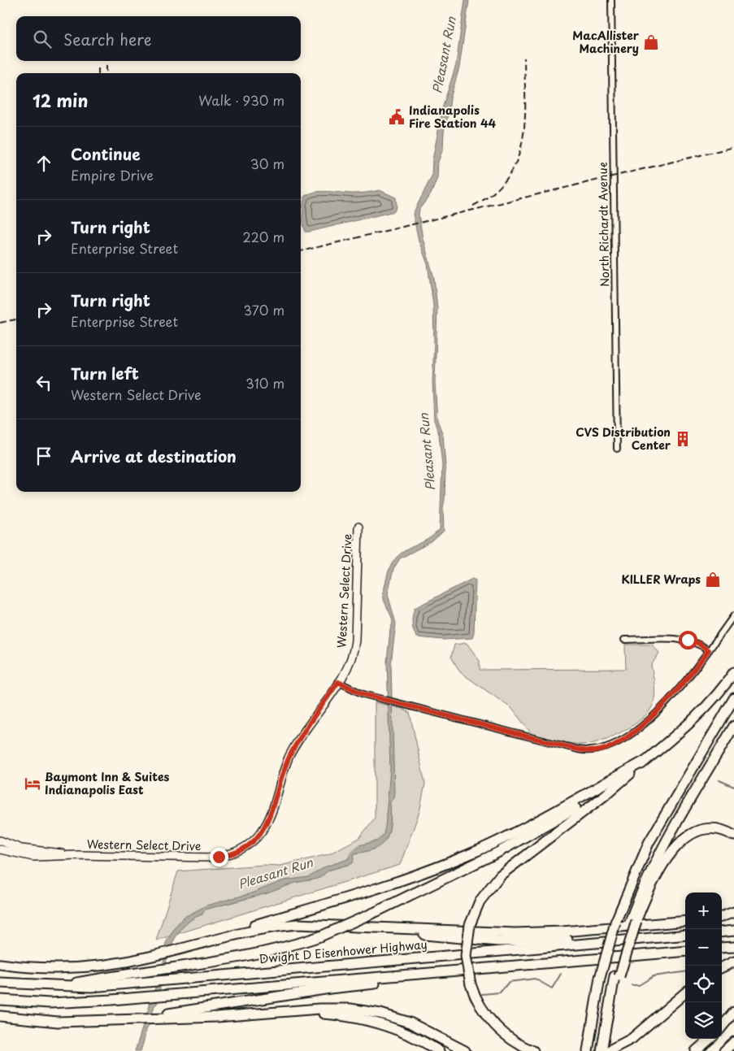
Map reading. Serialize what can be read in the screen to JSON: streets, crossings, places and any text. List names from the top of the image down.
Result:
{
  "streets": {
    "highway": ["Dwight D Eisenhower Highway"],
    "street": ["North Richardt Avenue", "Western Select Drive"]
  },
  "water": ["Pleasant Run"],
  "places": {
    "shop": ["MacAllister Machinery", "KILLER Wraps"],
    "public building": ["Indianapolis Fire Station 44"],
    "building": ["CVS Distribution Center"],
    "hotel": ["Baymont Inn & Suites Indianapolis East"]
  },
  "page": {
    "search": "Search here",
    "heading": ["12 min", "Walk · 930 m"],
    "list": [
      ["Continue", "Empire Drive", "30 m"],
      ["Turn right", "Enterprise Street", "220 m"],
      ["Turn right", "Enterprise Street", "370 m"],
      ["Turn left", "Western Select Drive", "310 m"],
      "Arrive at destination"
    ],
    "map_buttons": ["+", "−"]
  }
}
